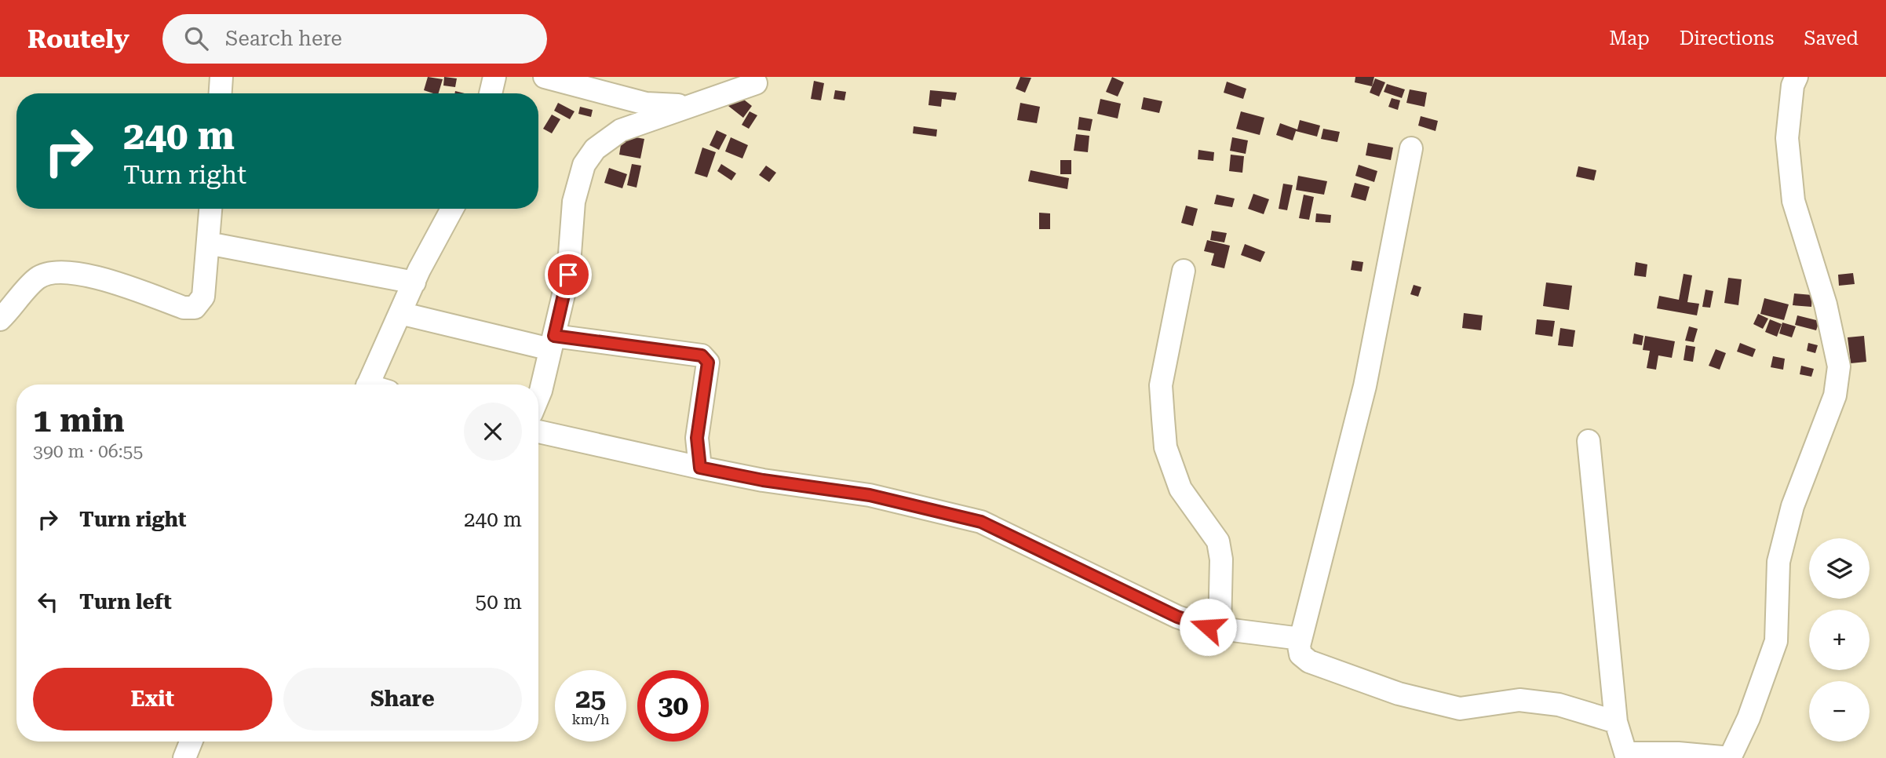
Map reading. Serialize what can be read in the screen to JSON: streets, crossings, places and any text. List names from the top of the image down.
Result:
{
  "page": {
    "header": "Routely",
    "search": "Search here",
    "nav": ["Map", "Directions", "Saved"],
    "turn": ["240 m", "Turn right"],
    "heading": ["1 min", "390 m · 06:55"],
    "list": [
      {
        "name": "Turn right",
        "value": "240 m"
      },
      {
        "name": "Turn left",
        "value": "50 m"
      }
    ],
    "map_buttons": ["+", "−"],
    "buttons": ["Exit", "Share"],
    "speed": "25 km/h",
    "limit": "30"
  }
}
